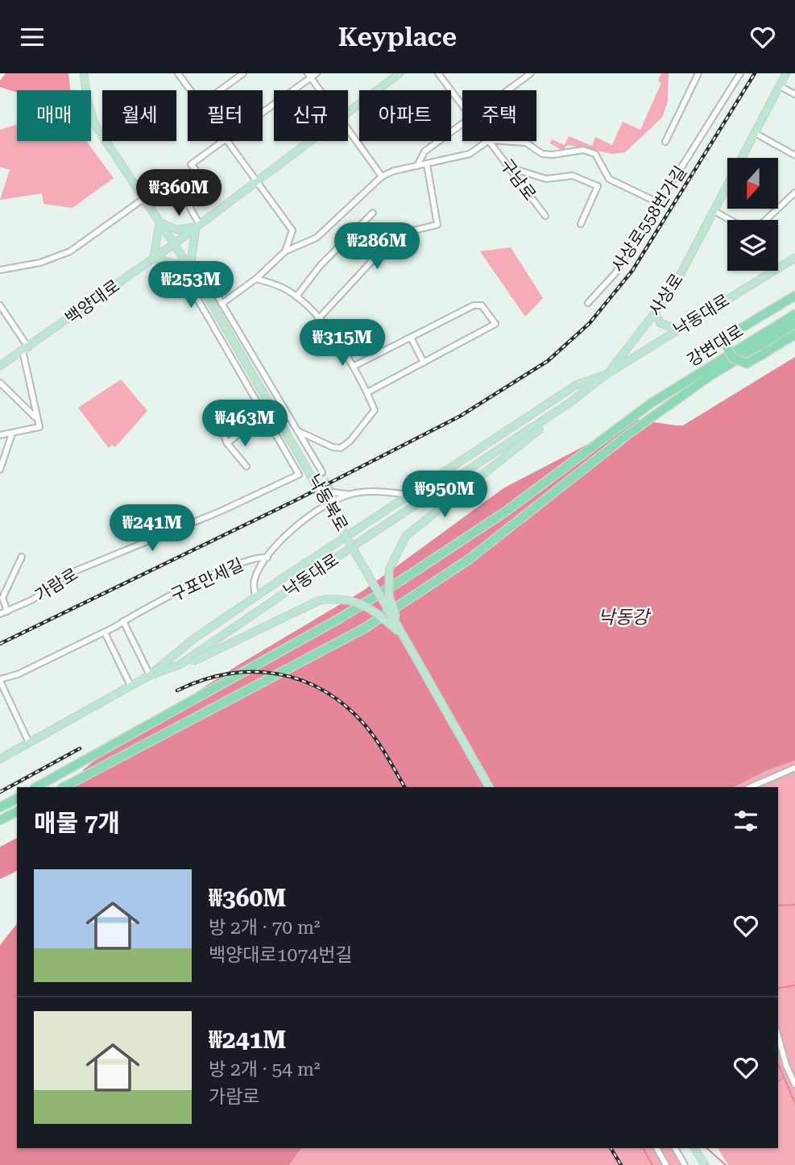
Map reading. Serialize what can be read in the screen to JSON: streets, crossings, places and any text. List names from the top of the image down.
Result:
{
  "streets": {
    "highway": ["강변대로"],
    "main road": [
      "사상로",
      "백양대로",
      "낙동대로",
      "낙동북로"
    ],
    "street": [
      "구남로",
      "사상로558번가길",
      "구포만세길",
      "가람로"
    ]
  },
  "crossings": [
    ["사상로", "낙동대로"],
    ["백양대로", "낙동북로"],
    ["낙동대로", "구포만세길"]
  ],
  "water": ["낙동강"],
  "north": "bottom",
  "page": {
    "header": "Keyplace",
    "chip": [
      "매매",
      "월세",
      "필터",
      "신규",
      "아파트",
      "주택"
    ],
    "price": [
      "₩360M",
      "₩286M",
      "₩253M",
      "₩315M",
      "₩463M",
      "₩950M",
      "₩241M"
    ],
    "heading": "매물 7개",
    "list": [
      {
        "name": "₩360M",
        "note": "방 2개 · 70 m² · 백양대로1074번길"
      },
      {
        "name": "₩241M",
        "note": "방 2개 · 54 m² · 가람로"
      }
    ]
  }
}
